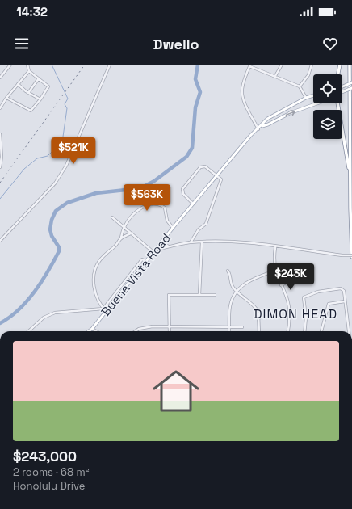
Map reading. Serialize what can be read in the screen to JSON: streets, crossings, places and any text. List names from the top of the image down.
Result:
{
  "streets": {
    "main road": ["Buena Vista Road"]
  },
  "districts": ["DIMON HEAD"],
  "page": {
    "status": "14:32",
    "header": "Dwello",
    "price": ["$521K", "$563K", "$243K"],
    "list": [
      {
        "name": "$243,000",
        "note": "2 rooms · 68 m² · Honolulu Drive"
      }
    ]
  }
}
